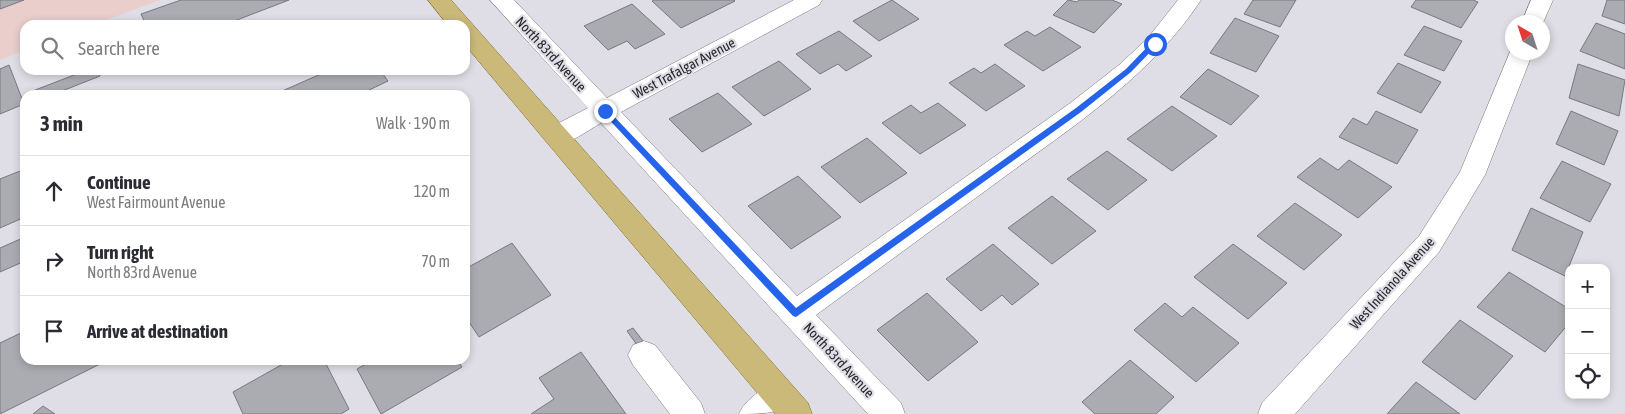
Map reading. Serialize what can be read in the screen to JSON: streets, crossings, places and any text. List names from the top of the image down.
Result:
{
  "streets": {
    "street": ["North 83rd Avenue", "West Trafalgar Avenue", "West Indianola Avenue"]
  },
  "crossings": [
    ["North 83rd Avenue", "West Trafalgar Avenue"]
  ],
  "north": "top left",
  "page": {
    "search": "Search here",
    "heading": ["3 min", "Walk · 190 m"],
    "list": [
      ["Continue", "West Fairmount Avenue", "120 m"],
      ["Turn right", "North 83rd Avenue", "70 m"],
      "Arrive at destination"
    ],
    "map_buttons": ["+", "−"]
  }
}
